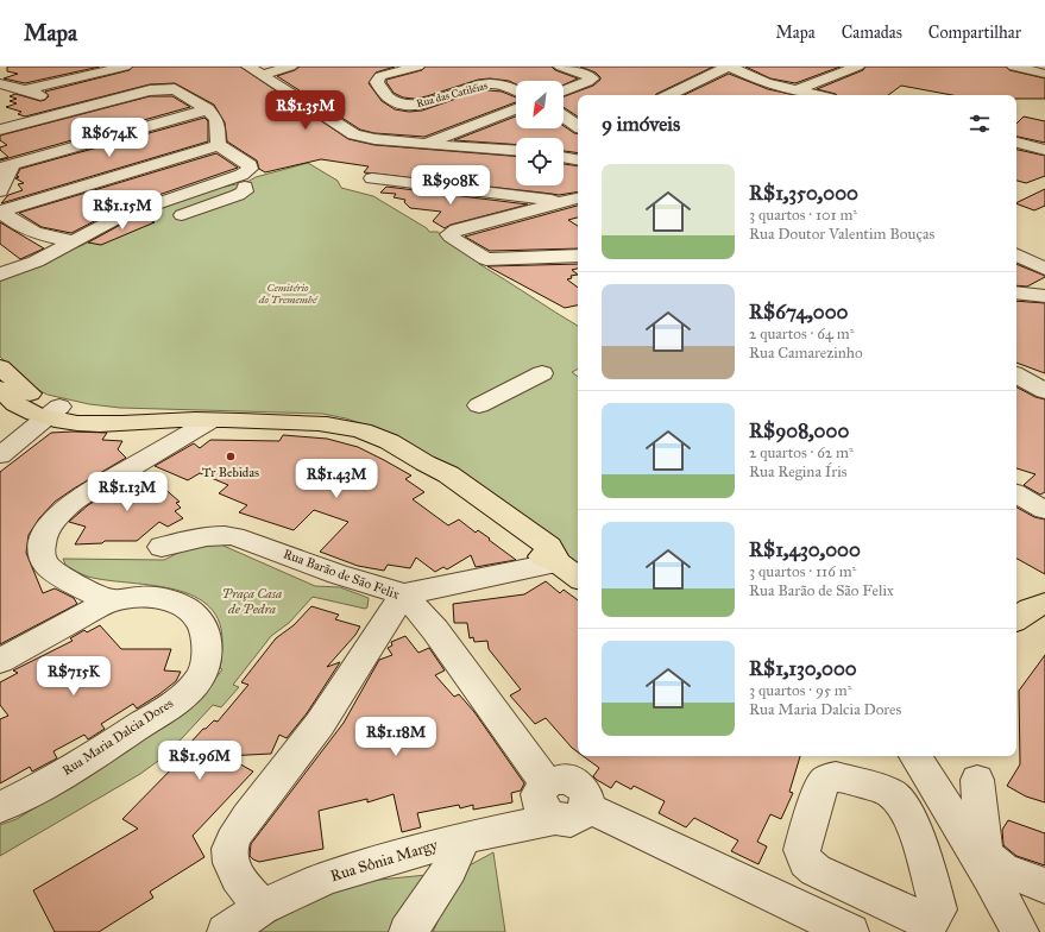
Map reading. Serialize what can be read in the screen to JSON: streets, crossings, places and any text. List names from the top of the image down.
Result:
{
  "streets": {
    "street": [
      "Rua das Catiléias",
      "Rua Barão de São Felix",
      "Rua Maria Dalcia Dores",
      "Rua Sônia Margy"
    ]
  },
  "crossings": [
    ["Rua Barão de São Felix", "Rua Sônia Margy"]
  ],
  "parks": ["Cemitério do Tremembé", "Praça Casa de Pedra"],
  "places": ["Tr Bebidas"],
  "north": "bottom left",
  "page": {
    "header": "Mapa",
    "nav": ["Mapa", "Camadas", "Compartilhar"],
    "price": [
      "R$1.35M",
      "R$674K",
      "R$908K",
      "R$1.15M",
      "R$1.43M",
      "R$1.13M",
      "R$715K",
      "R$1.18M",
      "R$1.96M"
    ],
    "heading": "9 imóveis",
    "list": [
      {
        "name": "R$1,350,000",
        "note": "3 quartos · 101 m² · Rua Doutor Valentim Bouças"
      },
      {
        "name": "R$674,000",
        "note": "2 quartos · 64 m² · Rua Camarezinho"
      },
      {
        "name": "R$908,000",
        "note": "2 quartos · 62 m² · Rua Regina Íris"
      },
      {
        "name": "R$1,430,000",
        "note": "3 quartos · 116 m² · Rua Barão de São Felix"
      },
      {
        "name": "R$1,130,000",
        "note": "3 quartos · 95 m² · Rua Maria Dalcia Dores"
      }
    ]
  }
}
